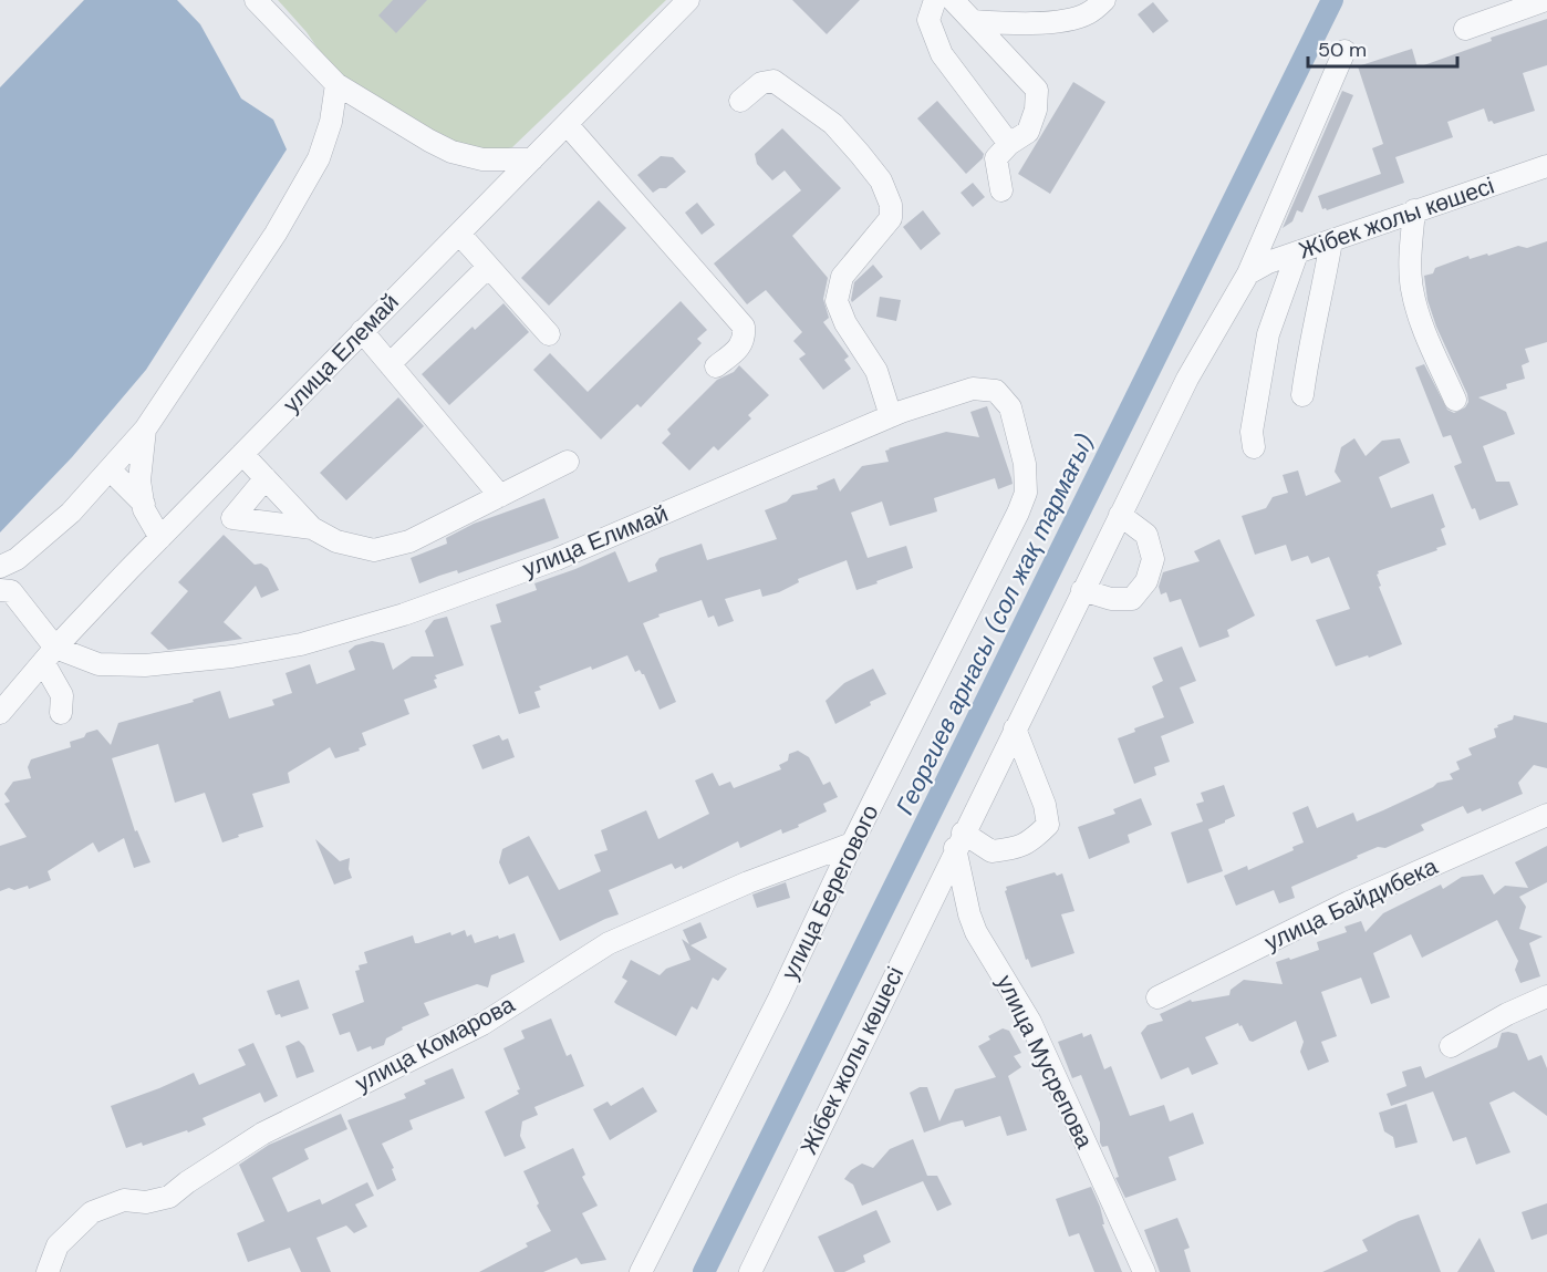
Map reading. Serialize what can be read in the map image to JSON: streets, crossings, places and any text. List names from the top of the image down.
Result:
{
  "streets": {
    "street": [
      "Жібек жолы көшесі",
      "улица Елемай",
      "улица Елимай",
      "улица Берегового",
      "улица Байдибека",
      "улица Комарова",
      "улица Мусрепова"
    ]
  },
  "crossings": [
    ["Жібек жолы көшесі", "улица Мусрепова"],
    ["улица Елемай", "улица Елимай"],
    ["улица Елимай", "улица Берегового"],
    ["улица Берегового", "улица Комарова"]
  ],
  "water": ["Георгиев арнасы (сол жақ тармағы)"],
  "scale_bar": "50 m"
}
